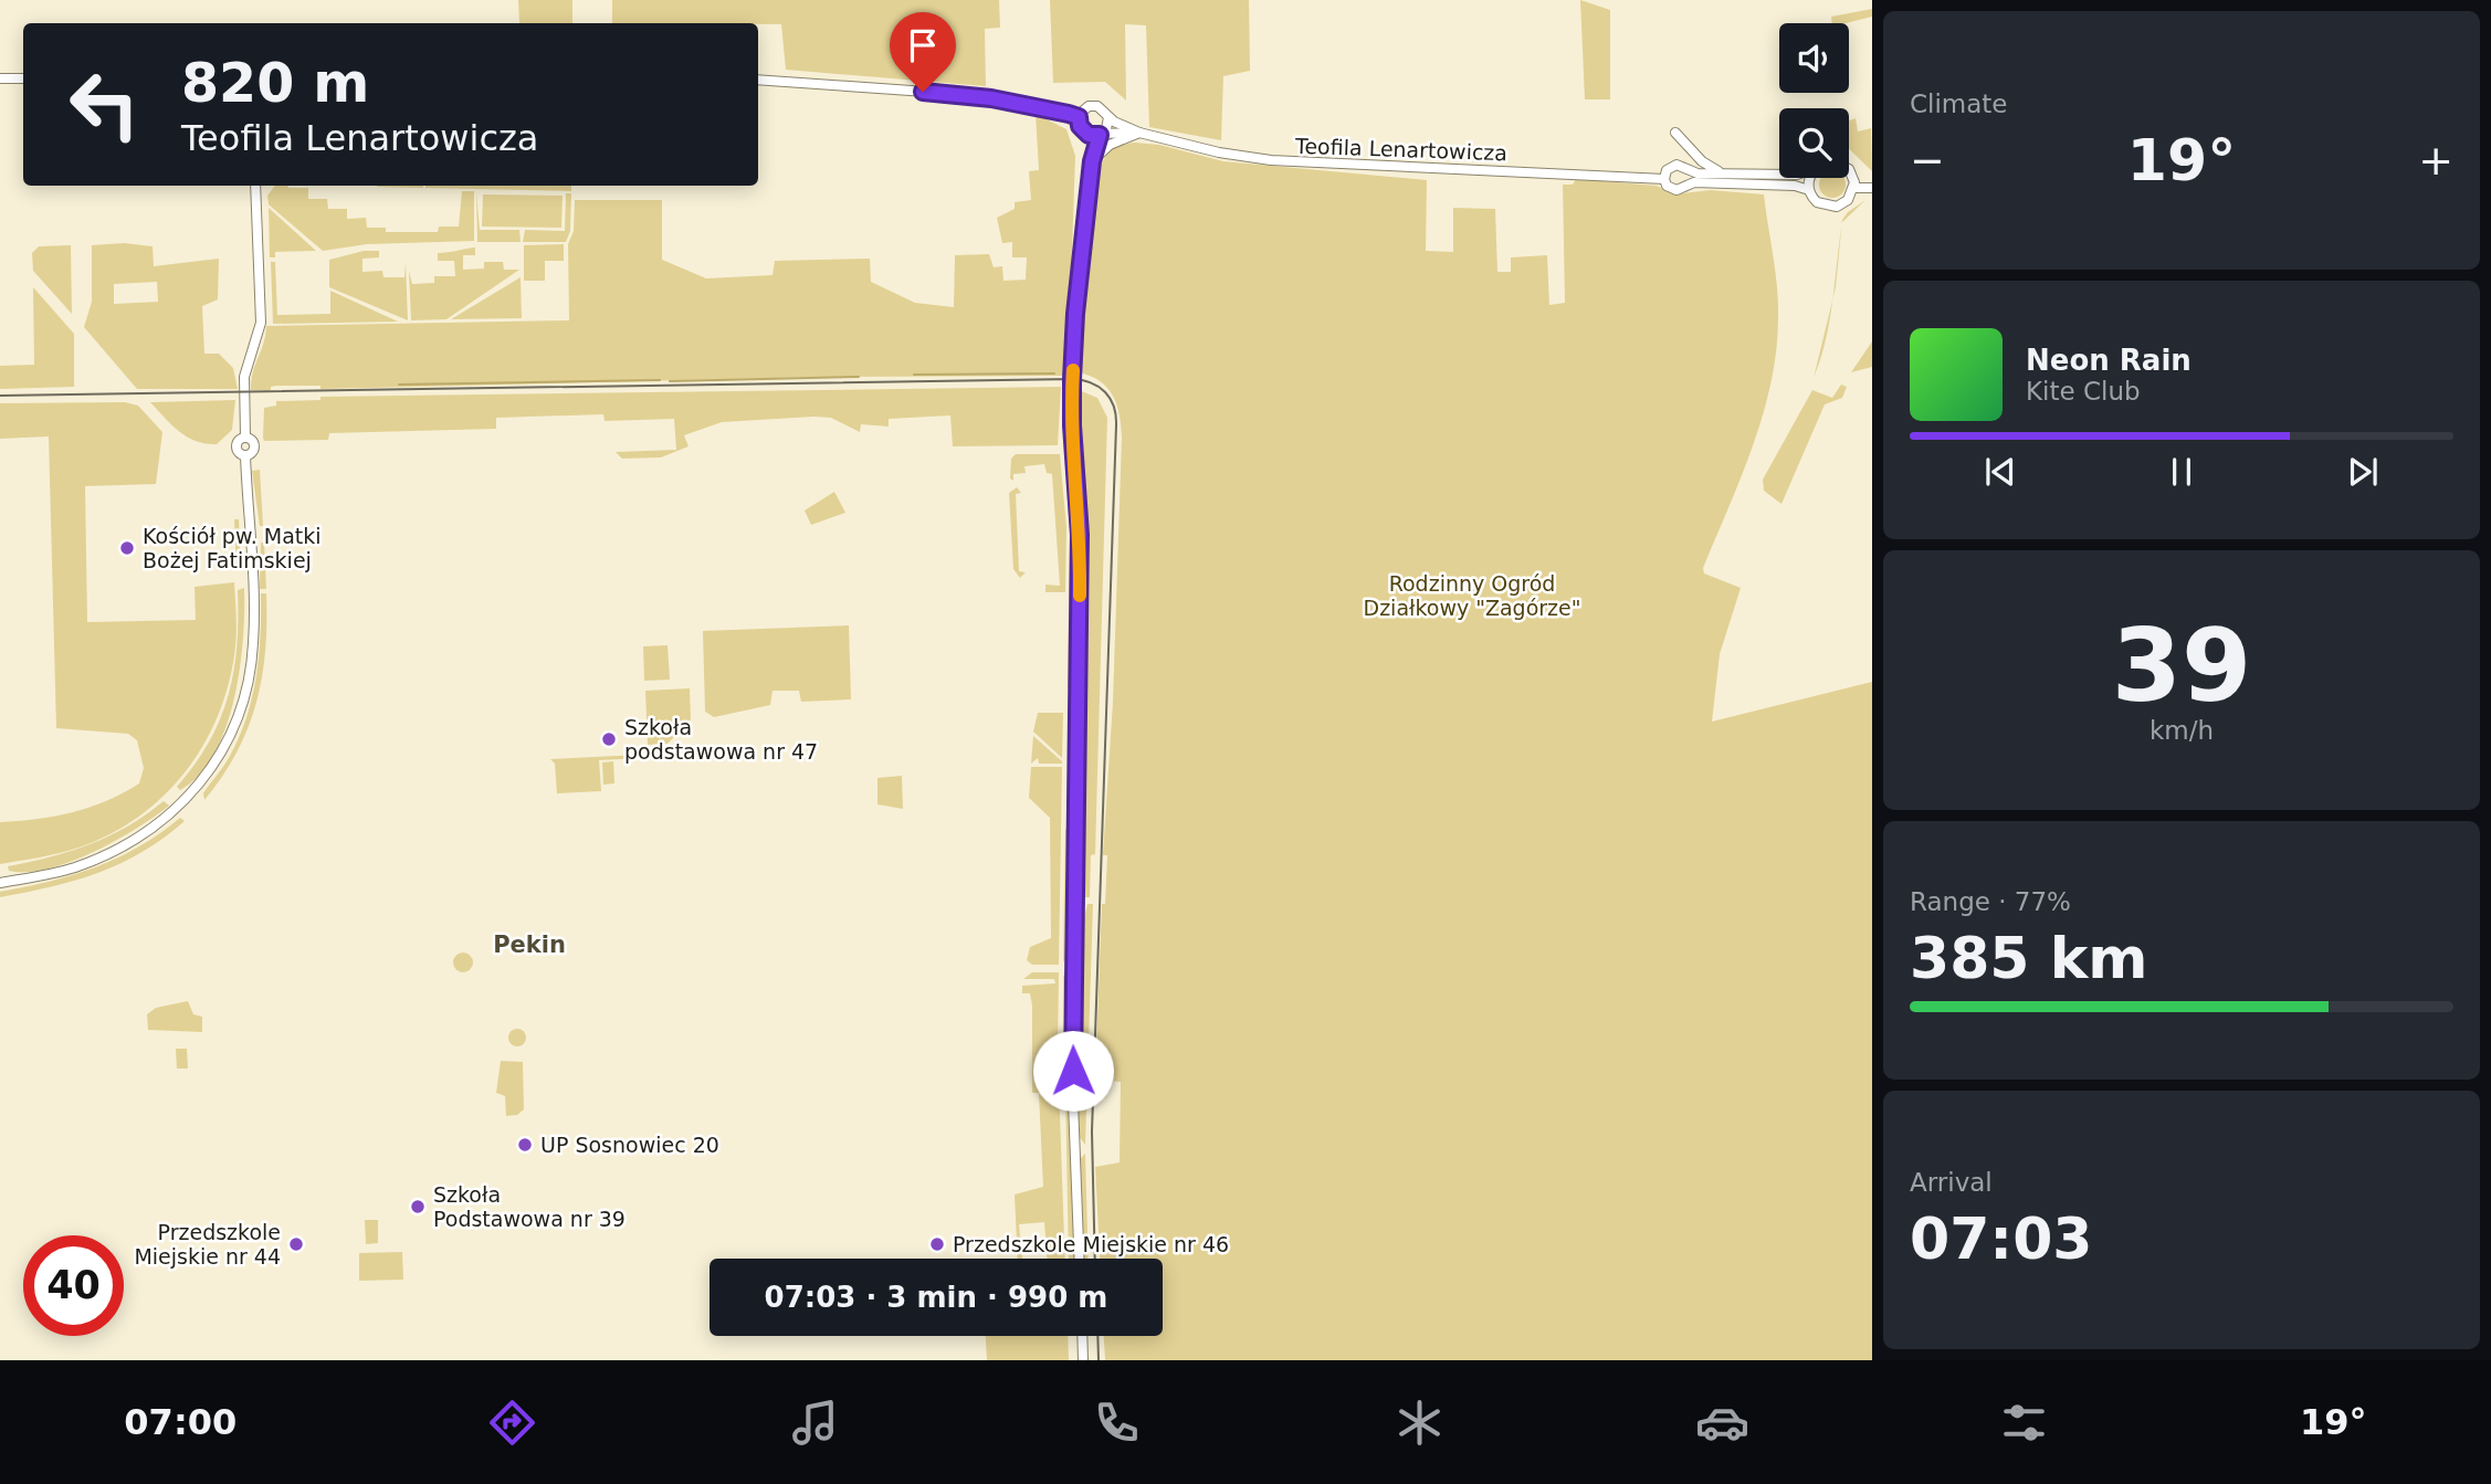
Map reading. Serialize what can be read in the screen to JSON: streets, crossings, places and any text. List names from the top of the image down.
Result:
{
  "streets": {
    "street": ["Teofila Lenartowicza"]
  },
  "districts": ["Pekin"],
  "parks": ["Rodzinny Ogród Działkowy \"Zagórze\""],
  "places": [
    "Kościół pw. Matki Bożej Fatimskiej",
    "Szkoła podstawowa nr 47",
    "UP Sosnowiec 20",
    "Szkoła Podstawowa nr 39",
    "Przedszkole Miejskie nr 44",
    "Przedszkole Miejskie nr 46"
  ],
  "page": {
    "tile": [
      "Climate",
      ["39", "km/h"],
      ["Range · 77%", "385 km"],
      ["Arrival", "07:03"]
    ],
    "turn": ["820 m", "Teofila Lenartowicza"],
    "heat": ["−", "19°", "+"],
    "song": ["Neon Rain", "Kite Club"],
    "limit": "40",
    "trip": "07:03 · 3 min · 990 m",
    "tabs": ["07:00", "19°"]
  }
}
